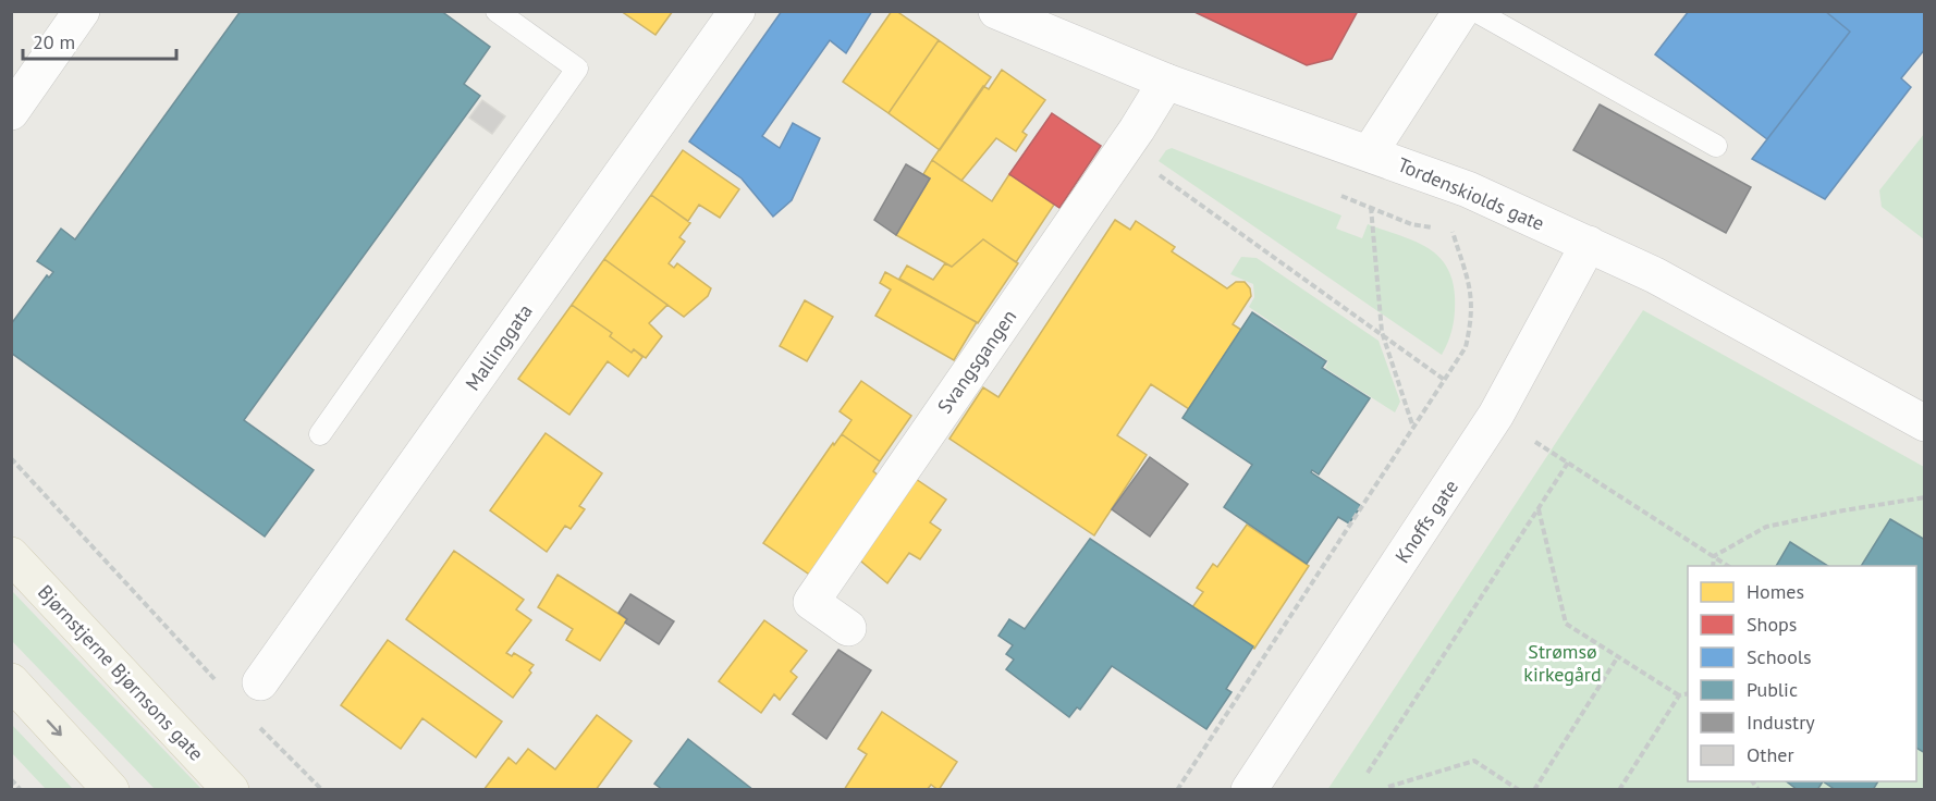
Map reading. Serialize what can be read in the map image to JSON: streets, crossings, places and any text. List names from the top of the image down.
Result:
{
  "streets": {
    "main road": ["Bjørnstjerne Bjørnsons gate"],
    "street": [
      "Tordenskiolds gate",
      "Mallinggata",
      "Svangsgangen",
      "Knoffs gate"
    ]
  },
  "crossings": [
    ["Tordenskiolds gate", "Svangsgangen"],
    ["Tordenskiolds gate", "Knoffs gate"]
  ],
  "parks": ["Strømsø kirkegård"],
  "legend": [
    "Homes",
    "Shops",
    "Schools",
    "Public",
    "Industry",
    "Other"
  ],
  "scale_bar": "20 m"
}
